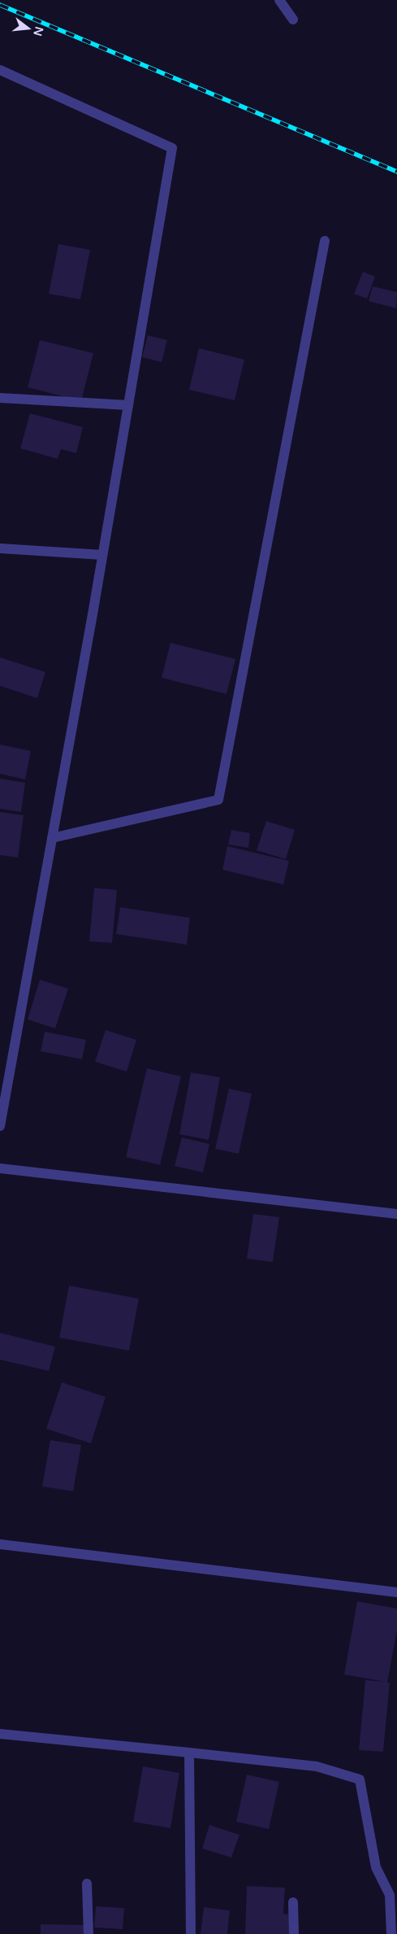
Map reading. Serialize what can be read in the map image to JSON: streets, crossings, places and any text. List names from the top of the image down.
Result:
{
  "north": "right"
}
